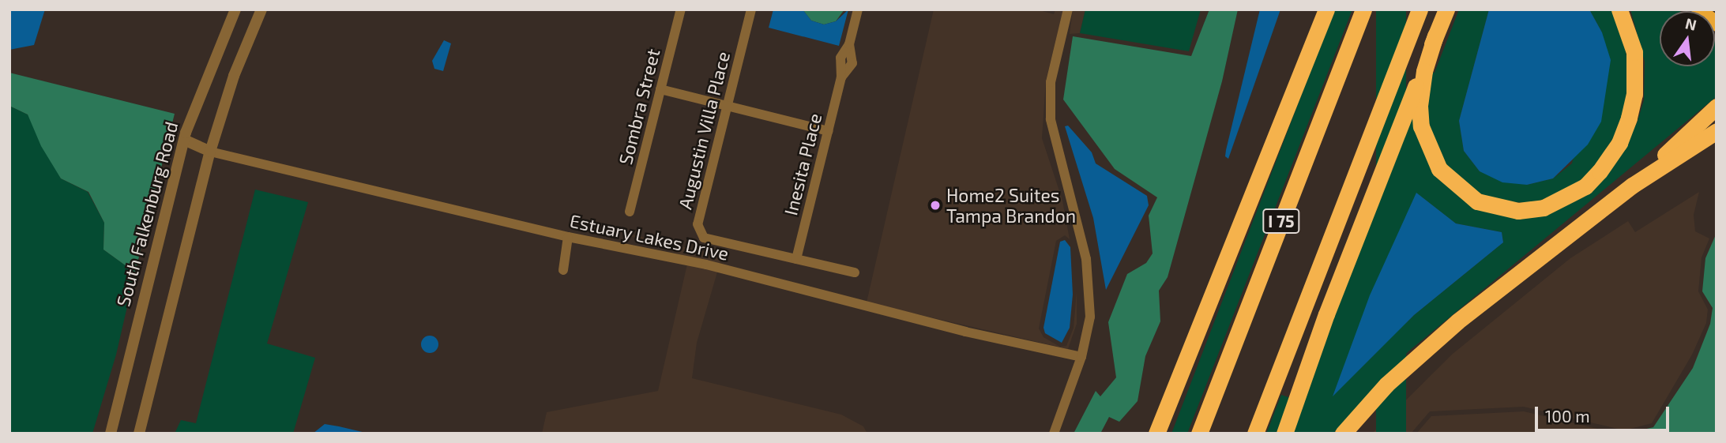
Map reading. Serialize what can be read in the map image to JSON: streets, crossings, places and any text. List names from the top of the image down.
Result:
{
  "streets": {
    "highway": ["I 75"],
    "street": [
      "Sombra Street",
      "Augustin Villa Place",
      "Inesita Place",
      "South Falkenburg Road",
      "Estuary Lakes Drive"
    ]
  },
  "crossings": [
    ["Augustin Villa Place", "Inesita Place"]
  ],
  "places": ["Home2 Suites Tampa Brandon"],
  "scale_bar": "100 m",
  "north": "top"
}
